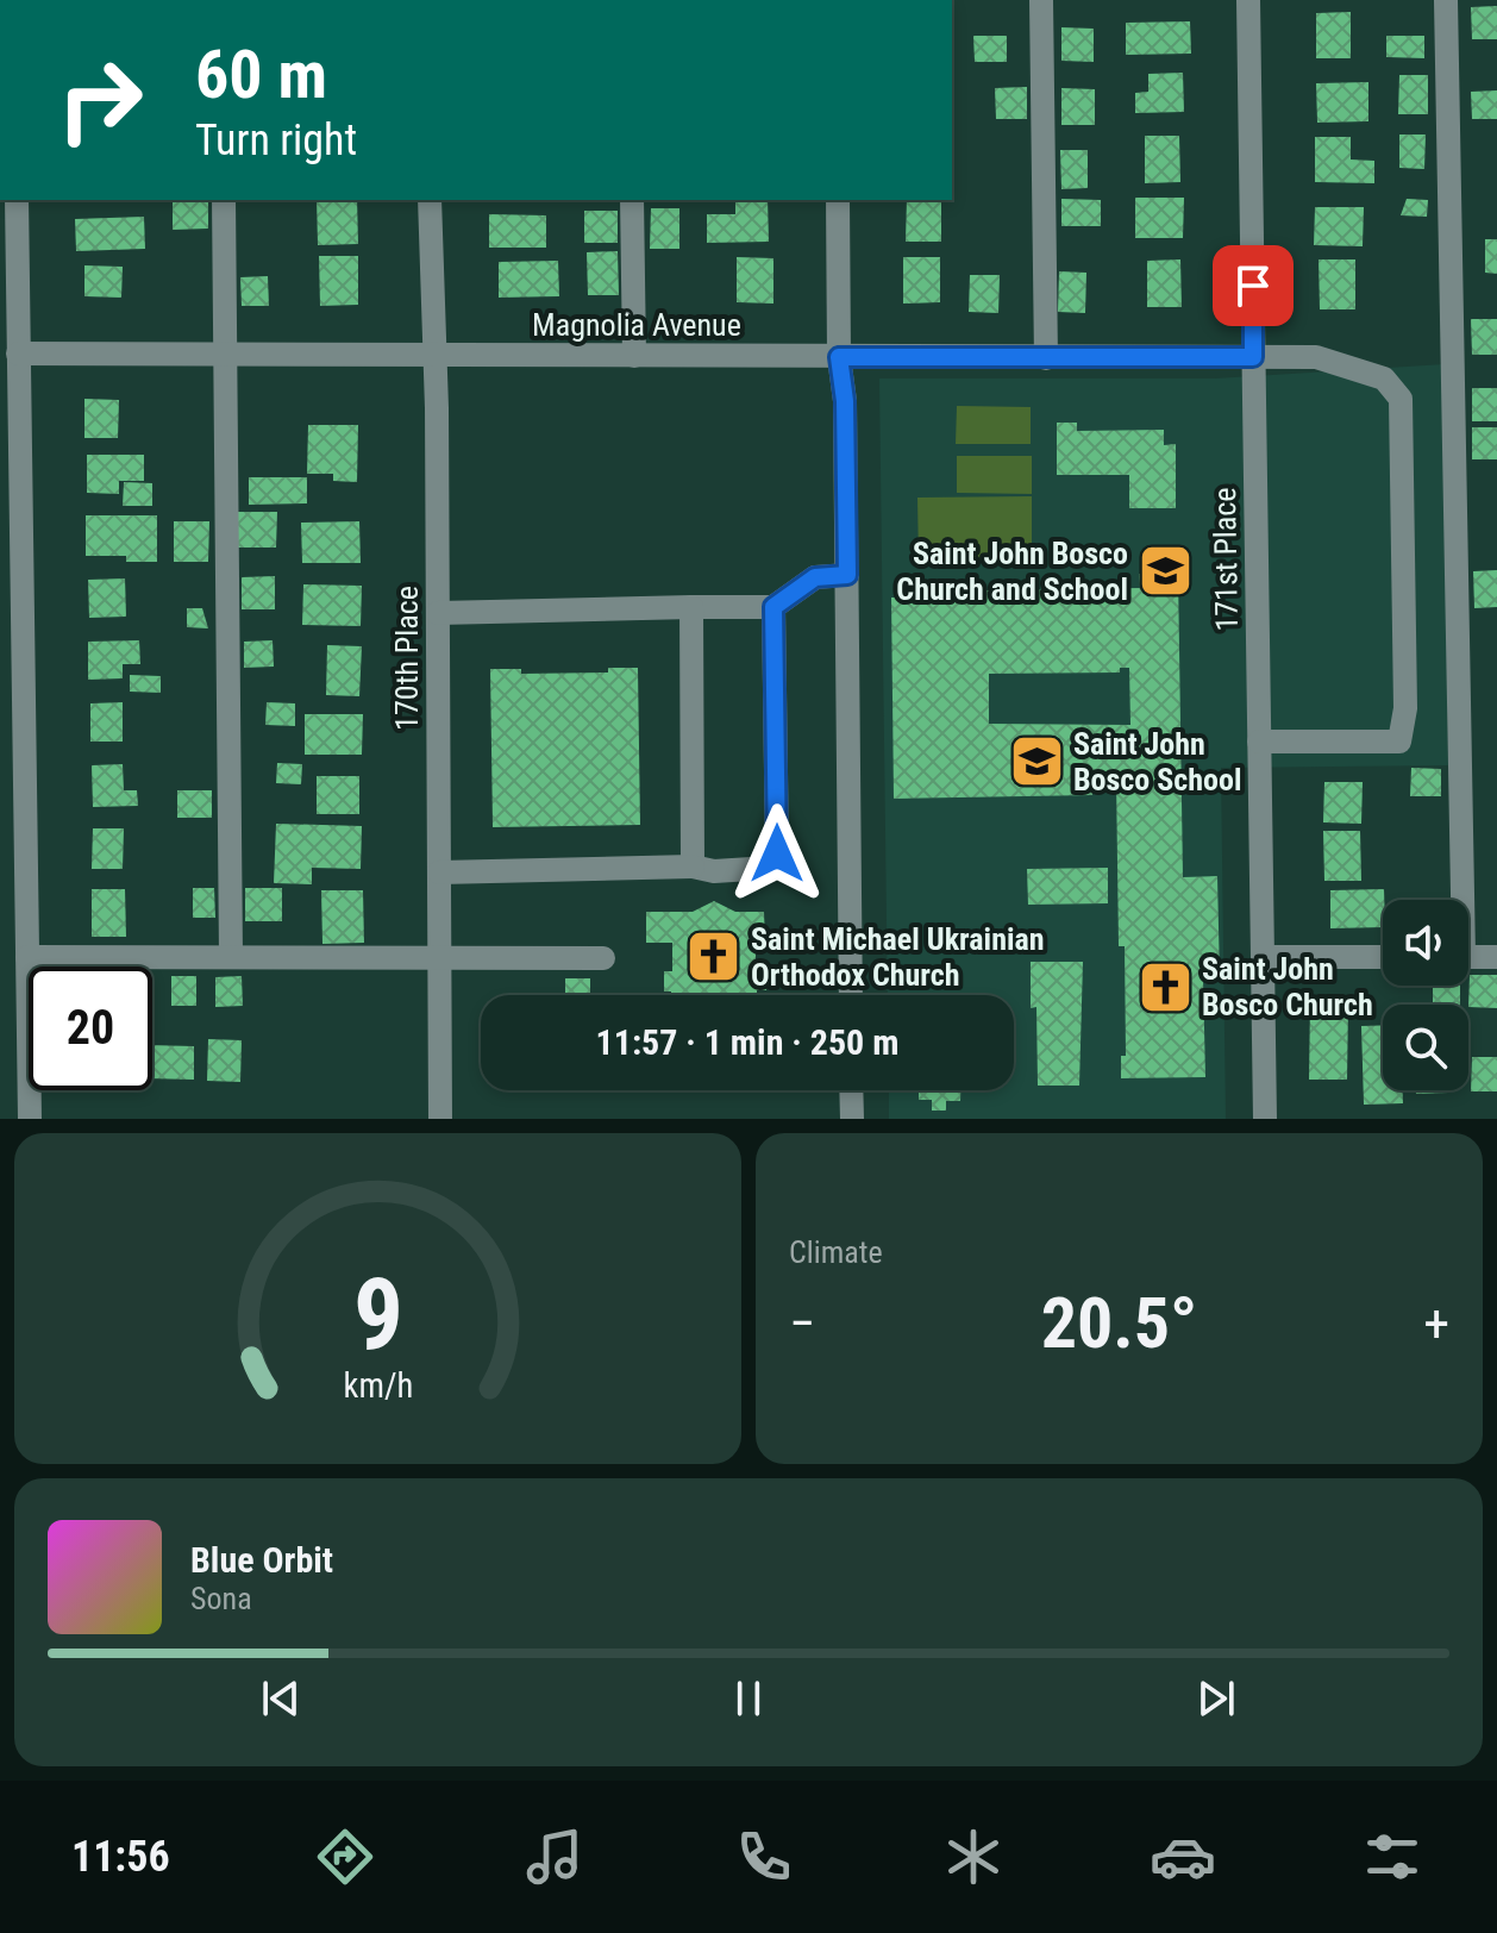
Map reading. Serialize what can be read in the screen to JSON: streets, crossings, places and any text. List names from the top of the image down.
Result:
{
  "streets": {
    "street": ["Magnolia Avenue", "171st Place", "170th Place"]
  },
  "crossings": [
    ["Magnolia Avenue", "171st Place"],
    ["Magnolia Avenue", "170th Place"]
  ],
  "places": {
    "school or university": ["Saint John Bosco Church and School", "Saint John Bosco School"],
    "church": ["Saint Michael Ukrainian Orthodox Church", "Saint John Bosco Church"]
  },
  "page": {
    "turn": ["60 m", "Turn right"],
    "limit": "20",
    "trip": "11:57 · 1 min · 250 m",
    "tile": "Climate",
    "heat": ["−", "20.5°", "+"],
    "song": ["Blue Orbit", "Sona"],
    "tabs": "11:56",
    "gauge": ["9", "km/h"]
  }
}
